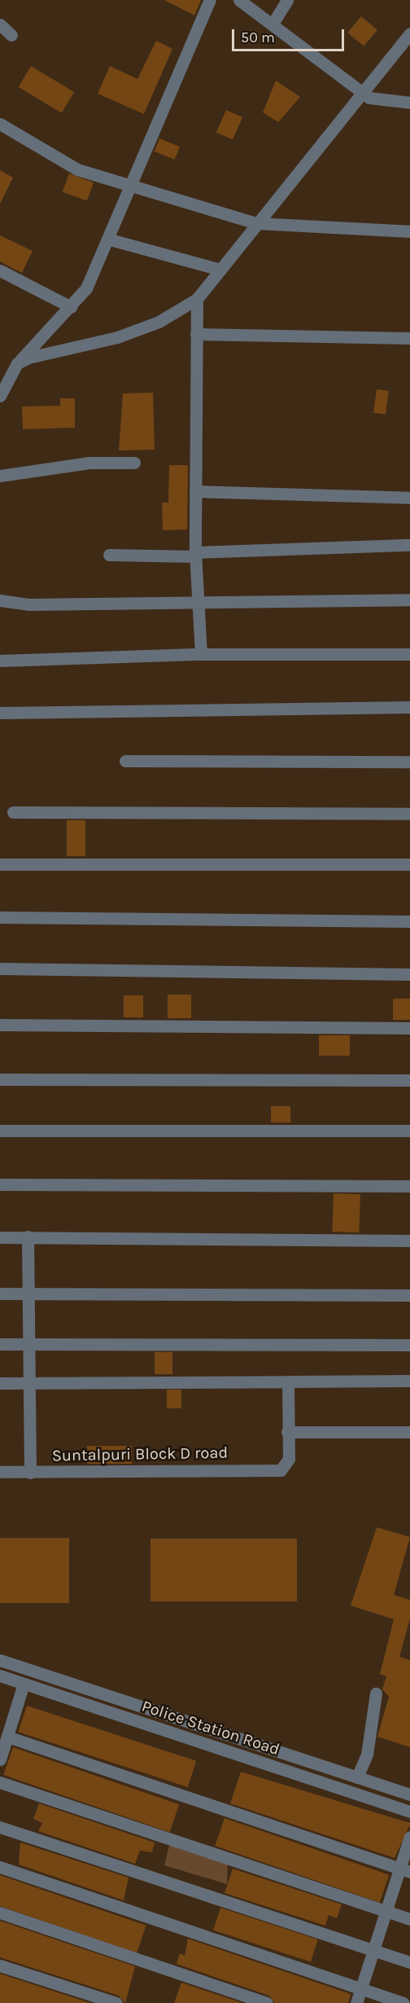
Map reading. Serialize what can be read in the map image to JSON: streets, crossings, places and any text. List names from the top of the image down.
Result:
{
  "streets": {
    "street": ["Suntalpuri Block D road", "Police Station Road"]
  },
  "scale_bar": "50 m"
}
